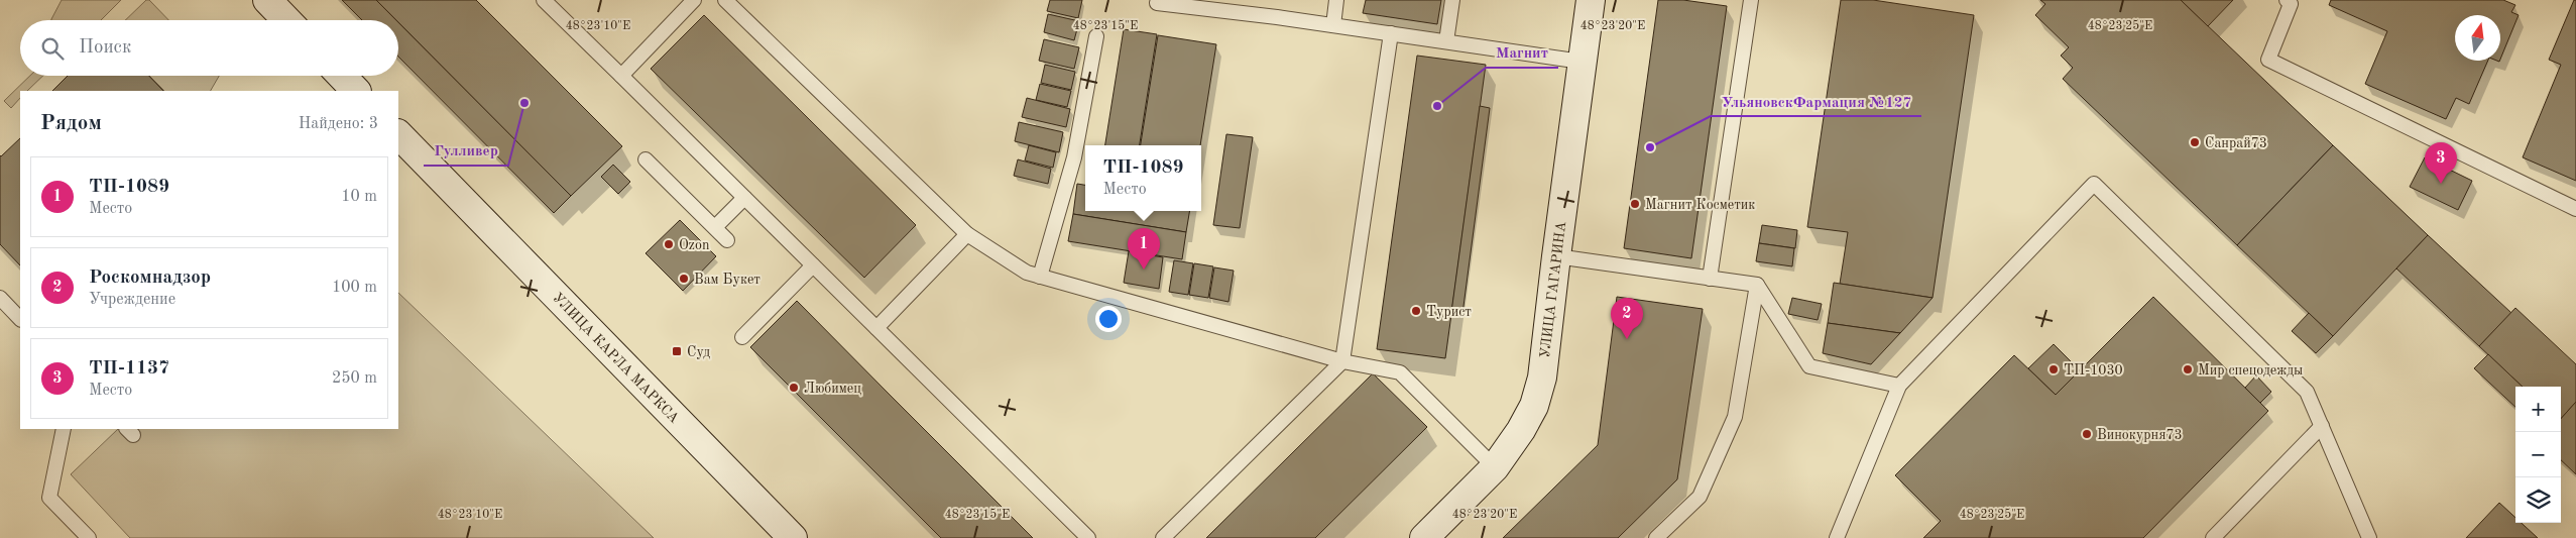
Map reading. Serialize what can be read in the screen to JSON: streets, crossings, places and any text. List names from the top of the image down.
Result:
{
  "streets": {
    "main road": ["УЛИЦА ГАГАРИНА", "УЛИЦА КАРЛА МАРКСА"]
  },
  "places": {
    "other": [
      "Гулливер",
      "Магнит",
      "Санрай73",
      "УльяновскФармация №127",
      "Магнит Косметик",
      "Ozon",
      "Вам Букет",
      "Турист",
      "ТП-1030",
      "Мир спецодежды",
      "Любимец",
      "Винокурня73"
    ],
    "transit": ["Суд"]
  },
  "north": "top",
  "page": {
    "search": "Поиск",
    "heading": ["Рядом", "Найдено: 3"],
    "pins": ["3", "1", "2"],
    "popup": ["ТП-1089", "Место"],
    "list": [
      {
        "mark": "1",
        "name": "ТП-1089",
        "note": "Место",
        "value": "10 m"
      },
      {
        "mark": "2",
        "name": "Роскомнадзор",
        "note": "Учреждение",
        "value": "100 m"
      },
      {
        "mark": "3",
        "name": "ТП-1137",
        "note": "Место",
        "value": "250 m"
      }
    ],
    "map_buttons": ["+", "−"]
  },
  "coordinates": [
    "48°23'10\"E",
    "48°23'15\"E",
    "48°23'20\"E",
    "48°23'25\"E"
  ]
}
